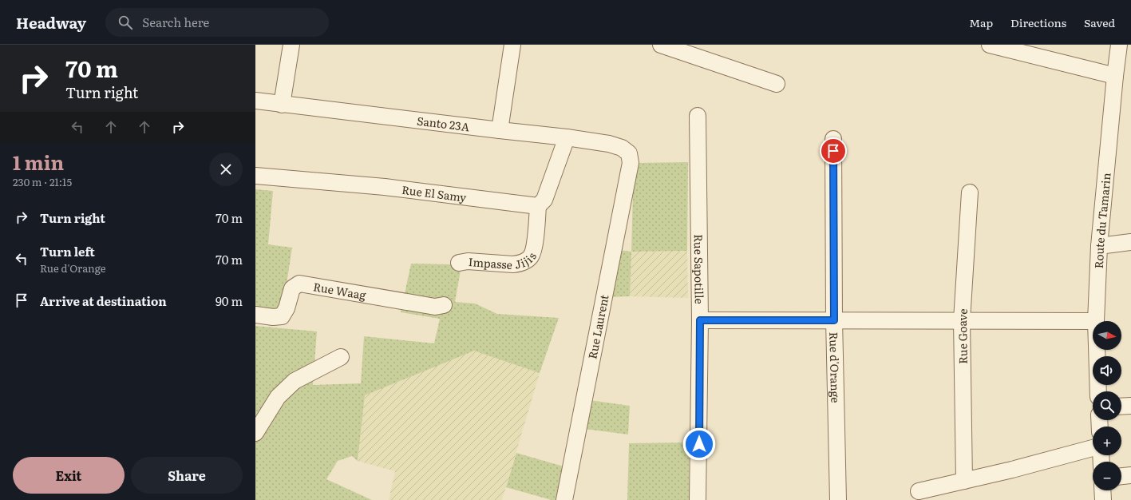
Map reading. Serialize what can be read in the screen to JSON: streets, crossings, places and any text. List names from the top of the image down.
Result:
{
  "streets": {
    "street": [
      "Santo 23A",
      "Rue El Samy",
      "Route du Tamarin",
      "Impasse Jijis",
      "Rue Sapotille",
      "Rue Waag",
      "Rue Laurent",
      "Rue Goave",
      "Rue d'Orange"
    ]
  },
  "crossings": [
    ["Santo 23A", "Rue Laurent"],
    ["Rue El Samy", "Impasse Jijis"]
  ],
  "north": "right",
  "page": {
    "header": "Headway",
    "search": "Search here",
    "nav": ["Map", "Directions", "Saved"],
    "turn": ["70 m", "Turn right"],
    "heading": ["1 min", "230 m · 21:15"],
    "list": [
      {
        "name": "Turn right",
        "value": "70 m"
      },
      {
        "name": "Turn left",
        "note": "Rue d'Orange",
        "value": "70 m"
      },
      {
        "name": "Arrive at destination",
        "value": "90 m"
      }
    ],
    "map_buttons": ["+", "−"],
    "buttons": ["Exit", "Share"]
  }
}
